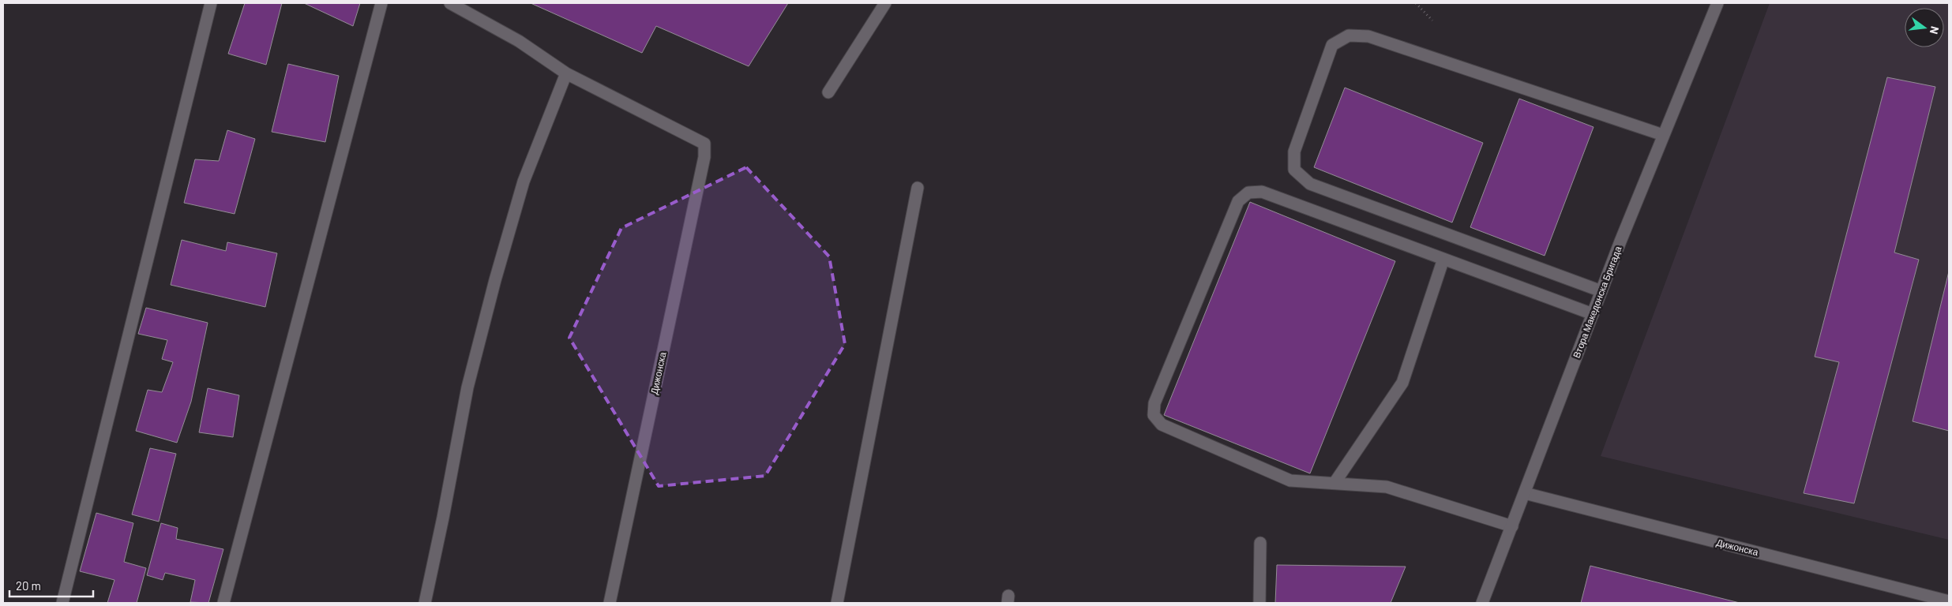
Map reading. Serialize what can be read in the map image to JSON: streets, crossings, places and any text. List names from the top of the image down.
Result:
{
  "streets": {
    "street": ["Втора Македонска Бригада", "Дижонска"]
  },
  "crossings": [
    ["Втора Македонска Бригада", "Дижонска"]
  ],
  "scale_bar": "20 m",
  "north": "right"
}
